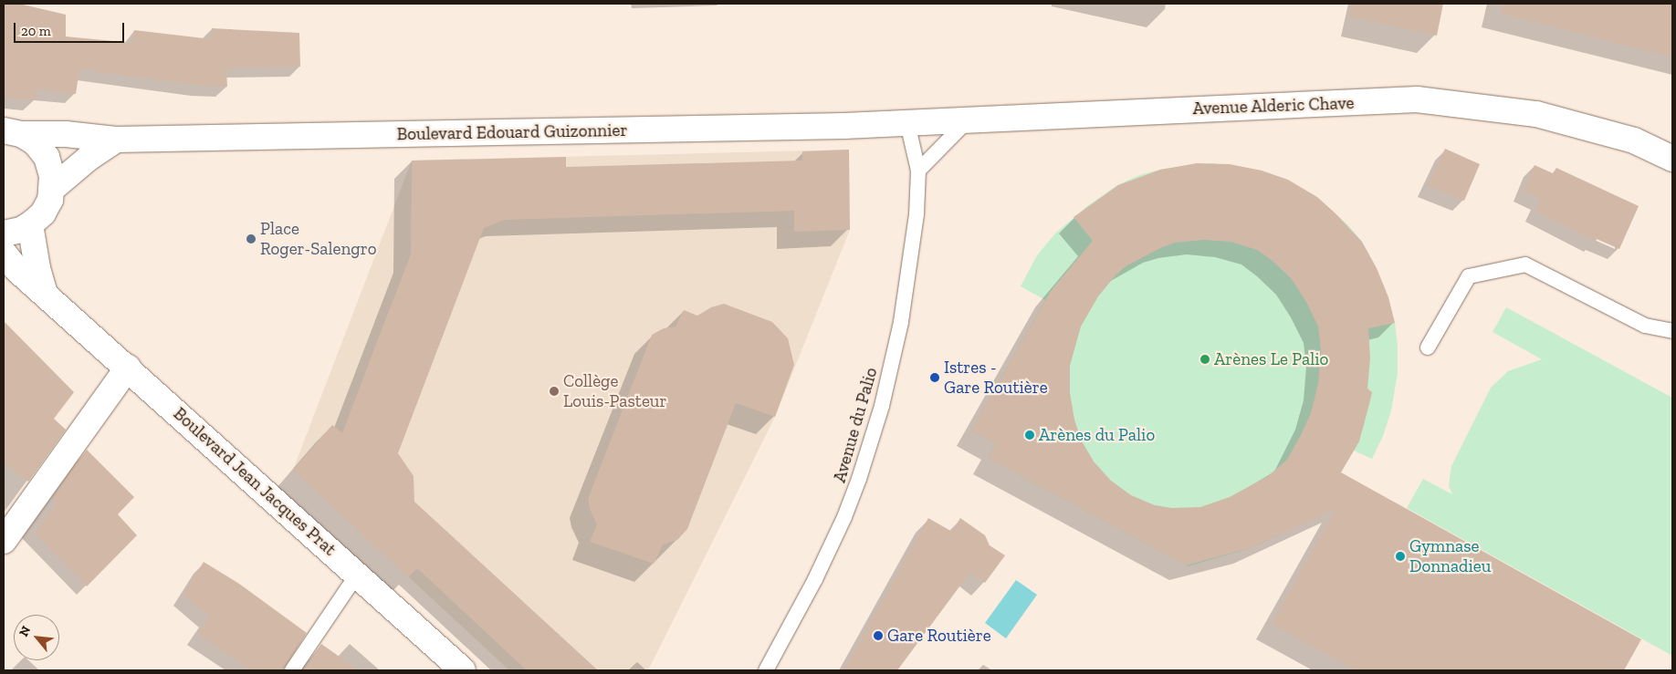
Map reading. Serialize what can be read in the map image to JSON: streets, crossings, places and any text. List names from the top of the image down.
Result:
{
  "streets": {
    "street": ["Avenue Alderic Chave", "Boulevard Edouard Guizonnier", "Boulevard Jean Jacques Prat"],
    "lane": ["Avenue du Palio"]
  },
  "crossings": [
    ["Avenue Alderic Chave", "Boulevard Edouard Guizonnier"],
    ["Avenue Alderic Chave", "Avenue du Palio"],
    ["Boulevard Edouard Guizonnier", "Avenue du Palio"]
  ],
  "places": [
    "Place Roger-Salengro",
    "Arènes Le Palio",
    "Istres - Gare Routière",
    "Collège Louis-Pasteur",
    "Arènes du Palio",
    "Gymnase Donnadieu",
    "Gare Routière"
  ],
  "scale_bar": "20 m",
  "north": "top left"
}
